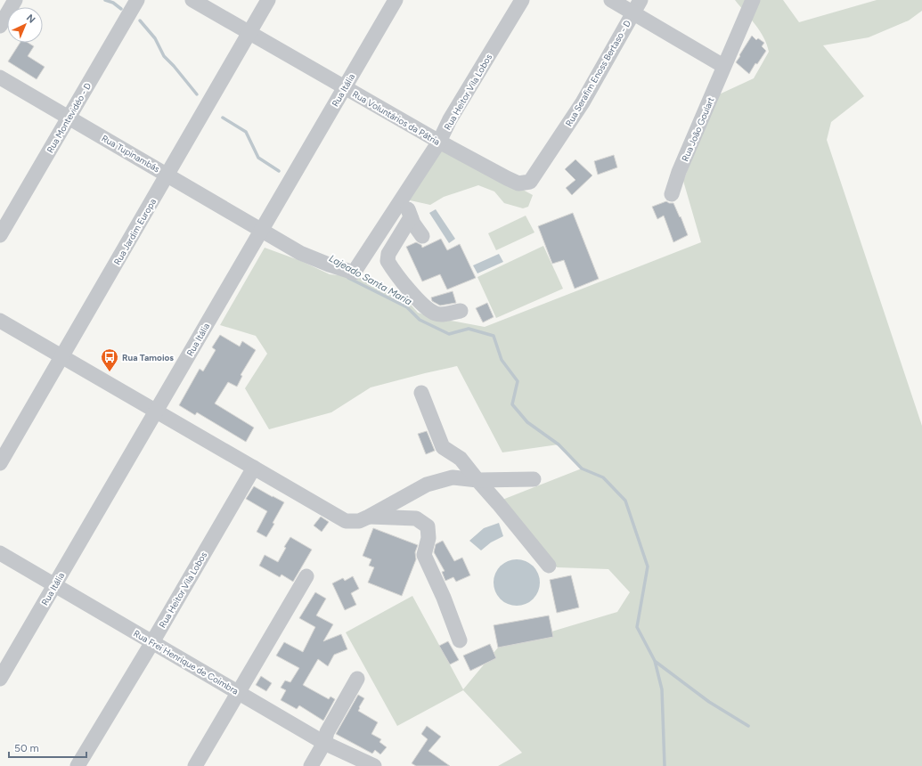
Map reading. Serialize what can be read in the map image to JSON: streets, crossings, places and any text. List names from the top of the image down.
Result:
{
  "streets": {
    "street": [
      "Rua Serafim Enoss Bertaso - D",
      "Rua Itália",
      "Rua Heitor Vila Lobos",
      "Rua Montevidéo - D",
      "Rua Voluntários da Pátria",
      "Rua João Goulart",
      "Rua Tupinambás",
      "Rua Jardim Europa",
      "Rua Frei Henrique de Coimbra"
    ]
  },
  "crossings": [
    ["Rua Serafim Enoss Bertaso - D", "Rua Voluntários da Pátria"],
    ["Rua Itália", "Rua Voluntários da Pátria"],
    ["Rua Itália", "Rua Tupinambás"],
    ["Rua Itália", "Rua Frei Henrique de Coimbra"],
    ["Rua Heitor Vila Lobos", "Rua Voluntários da Pátria"],
    ["Rua Heitor Vila Lobos", "Rua Tupinambás"],
    ["Rua Heitor Vila Lobos", "Rua Frei Henrique de Coimbra"],
    ["Rua Montevidéo - D", "Rua Tupinambás"],
    ["Rua Voluntários da Pátria", "Rua Jardim Europa"],
    ["Rua Tupinambás", "Rua Jardim Europa"]
  ],
  "water": ["Lajeado Santa Maria"],
  "places": {
    "bus stop": ["Rua Tamoios"]
  },
  "scale_bar": "50 m",
  "north": "top right"
}
